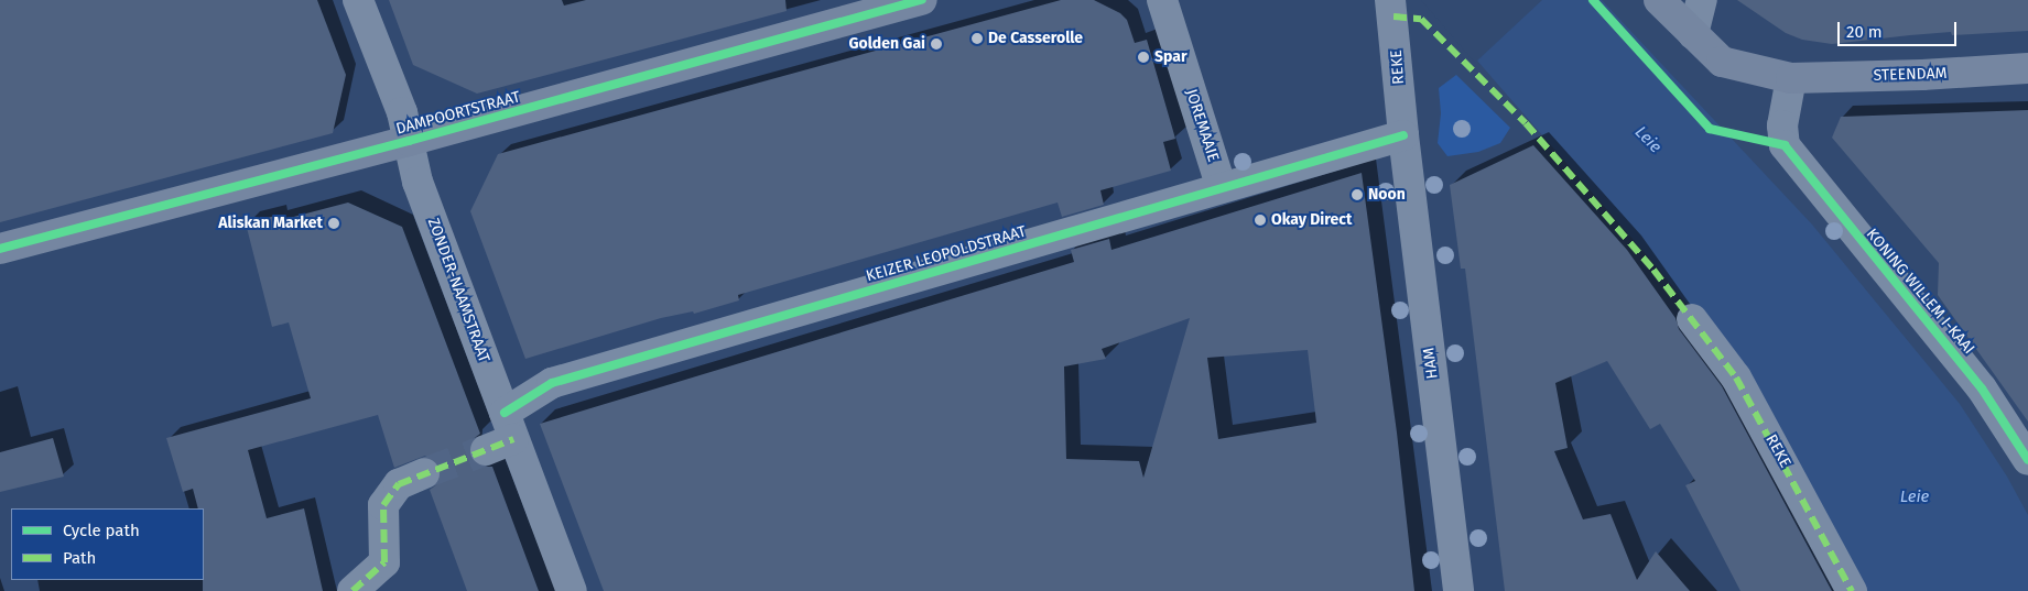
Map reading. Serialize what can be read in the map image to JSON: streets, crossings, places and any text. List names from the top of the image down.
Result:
{
  "streets": {
    "street": [
      "REKE",
      "STEENDAM",
      "DAMPOORTSTRAAT",
      "JOREMAAIE",
      "KEIZER LEOPOLDSTRAAT",
      "ZONDER-NAAMSTRAAT",
      "KONING WILLEM I-KAAI",
      "HAM"
    ]
  },
  "crossings": [
    ["REKE", "KEIZER LEOPOLDSTRAAT"],
    ["REKE", "HAM"],
    ["STEENDAM", "KONING WILLEM I-KAAI"],
    ["DAMPOORTSTRAAT", "ZONDER-NAAMSTRAAT"],
    ["JOREMAAIE", "KEIZER LEOPOLDSTRAAT"],
    ["KEIZER LEOPOLDSTRAAT", "ZONDER-NAAMSTRAAT"],
    ["KEIZER LEOPOLDSTRAAT", "HAM"]
  ],
  "water": ["Leie"],
  "places": [
    "De Casserolle",
    "Golden Gai",
    "Spar",
    "Noon",
    "Okay Direct",
    "Aliskan Market"
  ],
  "legend": ["Cycle path", "Path"],
  "scale_bar": "20 m"
}
